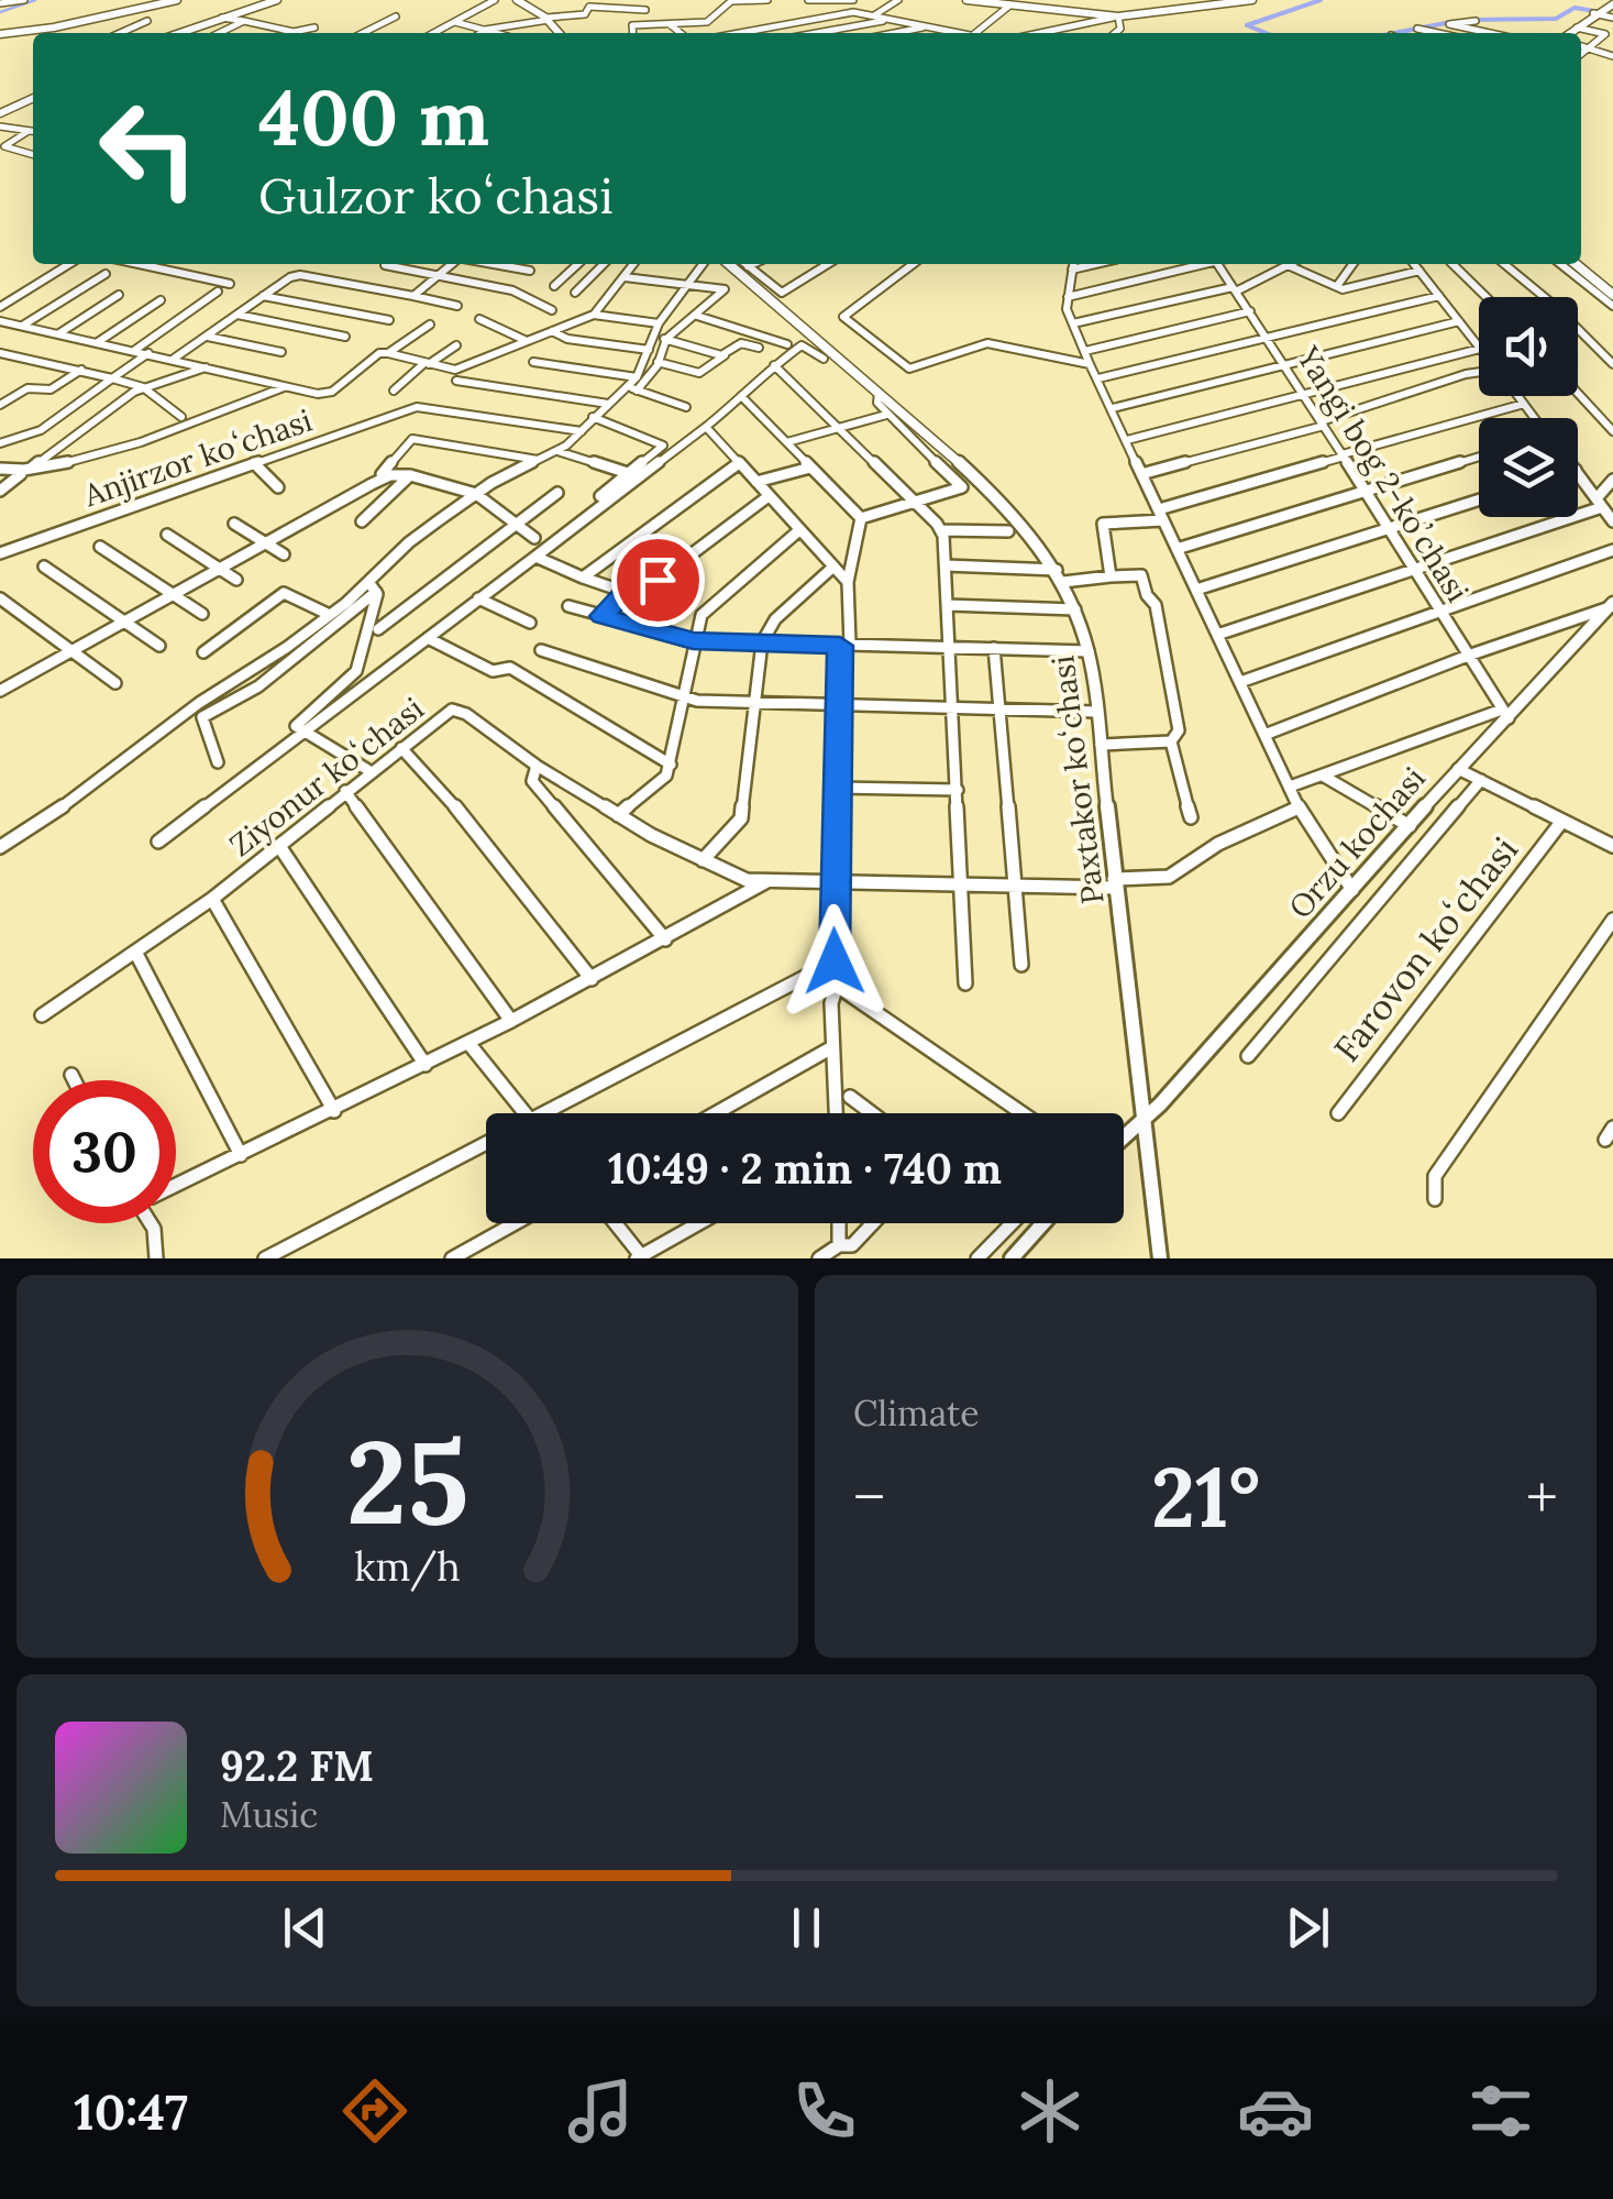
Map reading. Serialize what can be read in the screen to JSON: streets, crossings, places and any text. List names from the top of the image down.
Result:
{
  "streets": {
    "main road": ["Paxtakor koʻchasi", "Orzu kochasi"],
    "street": [
      "Anjirzor koʻchasi",
      "Yangi bog 2-koʼchasi",
      "Ziyonur koʻchasi",
      "Farovon koʻchasi"
    ]
  },
  "crossings": [
    ["Yangi bog 2-koʼchasi", "Orzu kochasi"],
    ["Ziyonur koʻchasi", "Paxtakor koʻchasi"],
    ["Paxtakor koʻchasi", "Orzu kochasi"]
  ],
  "page": {
    "turn": ["400 m", "Gulzor koʻchasi"],
    "limit": "30",
    "trip": "10:49 · 2 min · 740 m",
    "tile": "Climate",
    "heat": ["−", "21°", "+"],
    "song": ["92.2 FM", "Music"],
    "tabs": "10:47",
    "gauge": ["25", "km/h"]
  }
}
